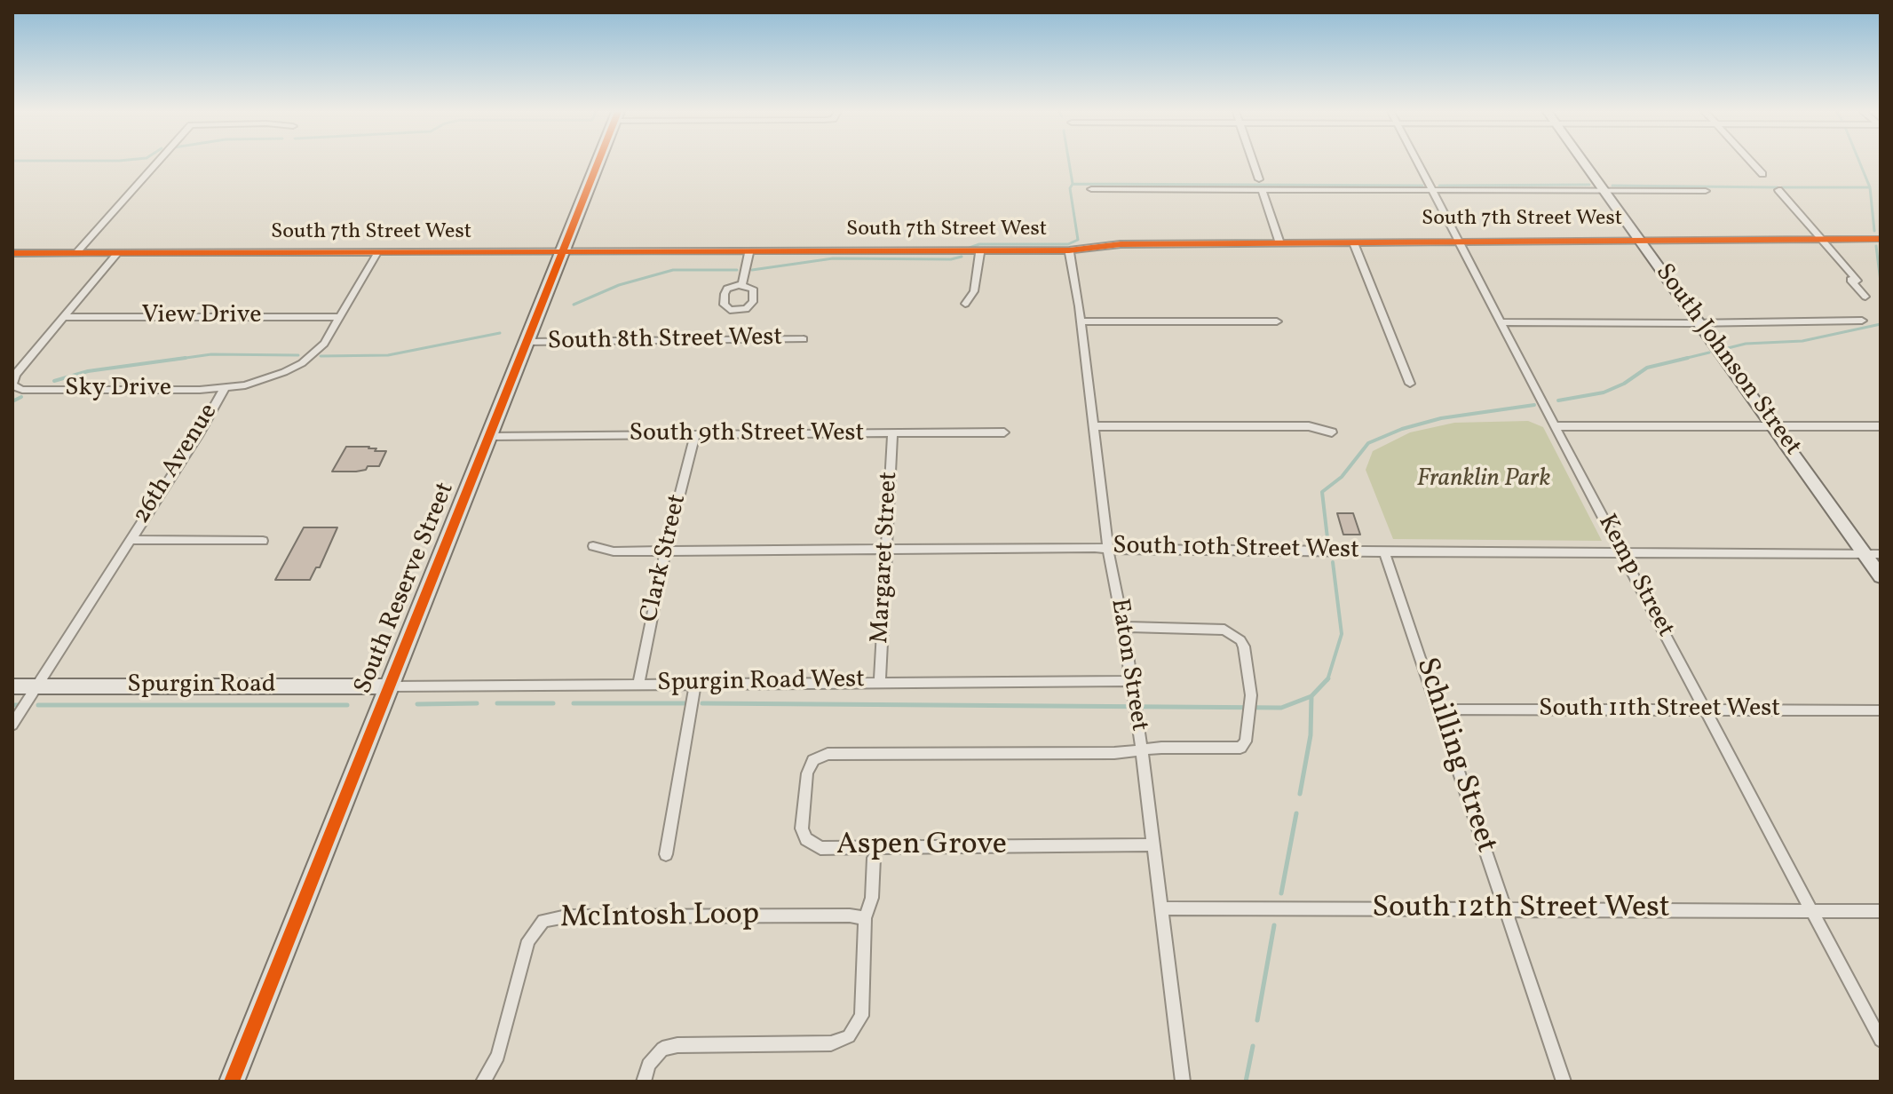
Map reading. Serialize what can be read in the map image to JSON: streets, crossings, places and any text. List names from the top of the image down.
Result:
{
  "streets": {
    "highway": ["South Reserve Street"],
    "street": [
      "South 7th Street West",
      "View Drive",
      "South 8th Street West",
      "South Johnson Street",
      "Sky Drive",
      "South 9th Street West",
      "26th Avenue",
      "South 10th Street West",
      "Margaret Street",
      "Clark Street",
      "Kemp Street",
      "Eaton Street",
      "Spurgin Road West",
      "Spurgin Road",
      "South 11th Street West",
      "Schilling Street",
      "Aspen Grove",
      "South 12th Street West",
      "McIntosh Loop"
    ]
  },
  "crossings": [
    ["South 7th Street West", "South Johnson Street"],
    ["South 7th Street West", "Sky Drive"],
    ["South 7th Street West", "26th Avenue"],
    ["South 7th Street West", "Kemp Street"],
    ["South 7th Street West", "South Reserve Street"],
    ["South 7th Street West", "Eaton Street"],
    ["View Drive", "Sky Drive"],
    ["View Drive", "26th Avenue"],
    ["South 8th Street West", "South Reserve Street"],
    ["South Johnson Street", "South 10th Street West"],
    ["Sky Drive", "26th Avenue"],
    ["South 9th Street West", "Margaret Street"],
    ["South 9th Street West", "Clark Street"],
    ["South 9th Street West", "South Reserve Street"],
    ["26th Avenue", "Spurgin Road"],
    ["South 10th Street West", "Margaret Street"],
    ["South 10th Street West", "Clark Street"],
    ["South 10th Street West", "Kemp Street"],
    ["South 10th Street West", "Eaton Street"],
    ["South 10th Street West", "Schilling Street"],
    ["Margaret Street", "Spurgin Road West"],
    ["Clark Street", "Spurgin Road West"],
    ["Kemp Street", "South 11th Street West"],
    ["Kemp Street", "South 12th Street West"],
    ["South Reserve Street", "Spurgin Road West"],
    ["South Reserve Street", "Spurgin Road"],
    ["Eaton Street", "Spurgin Road West"],
    ["Eaton Street", "Aspen Grove"],
    ["Eaton Street", "South 12th Street West"],
    ["Spurgin Road West", "Spurgin Road"],
    ["South 11th Street West", "Schilling Street"],
    ["Schilling Street", "South 12th Street West"]
  ],
  "parks": ["Franklin Park"]
}
